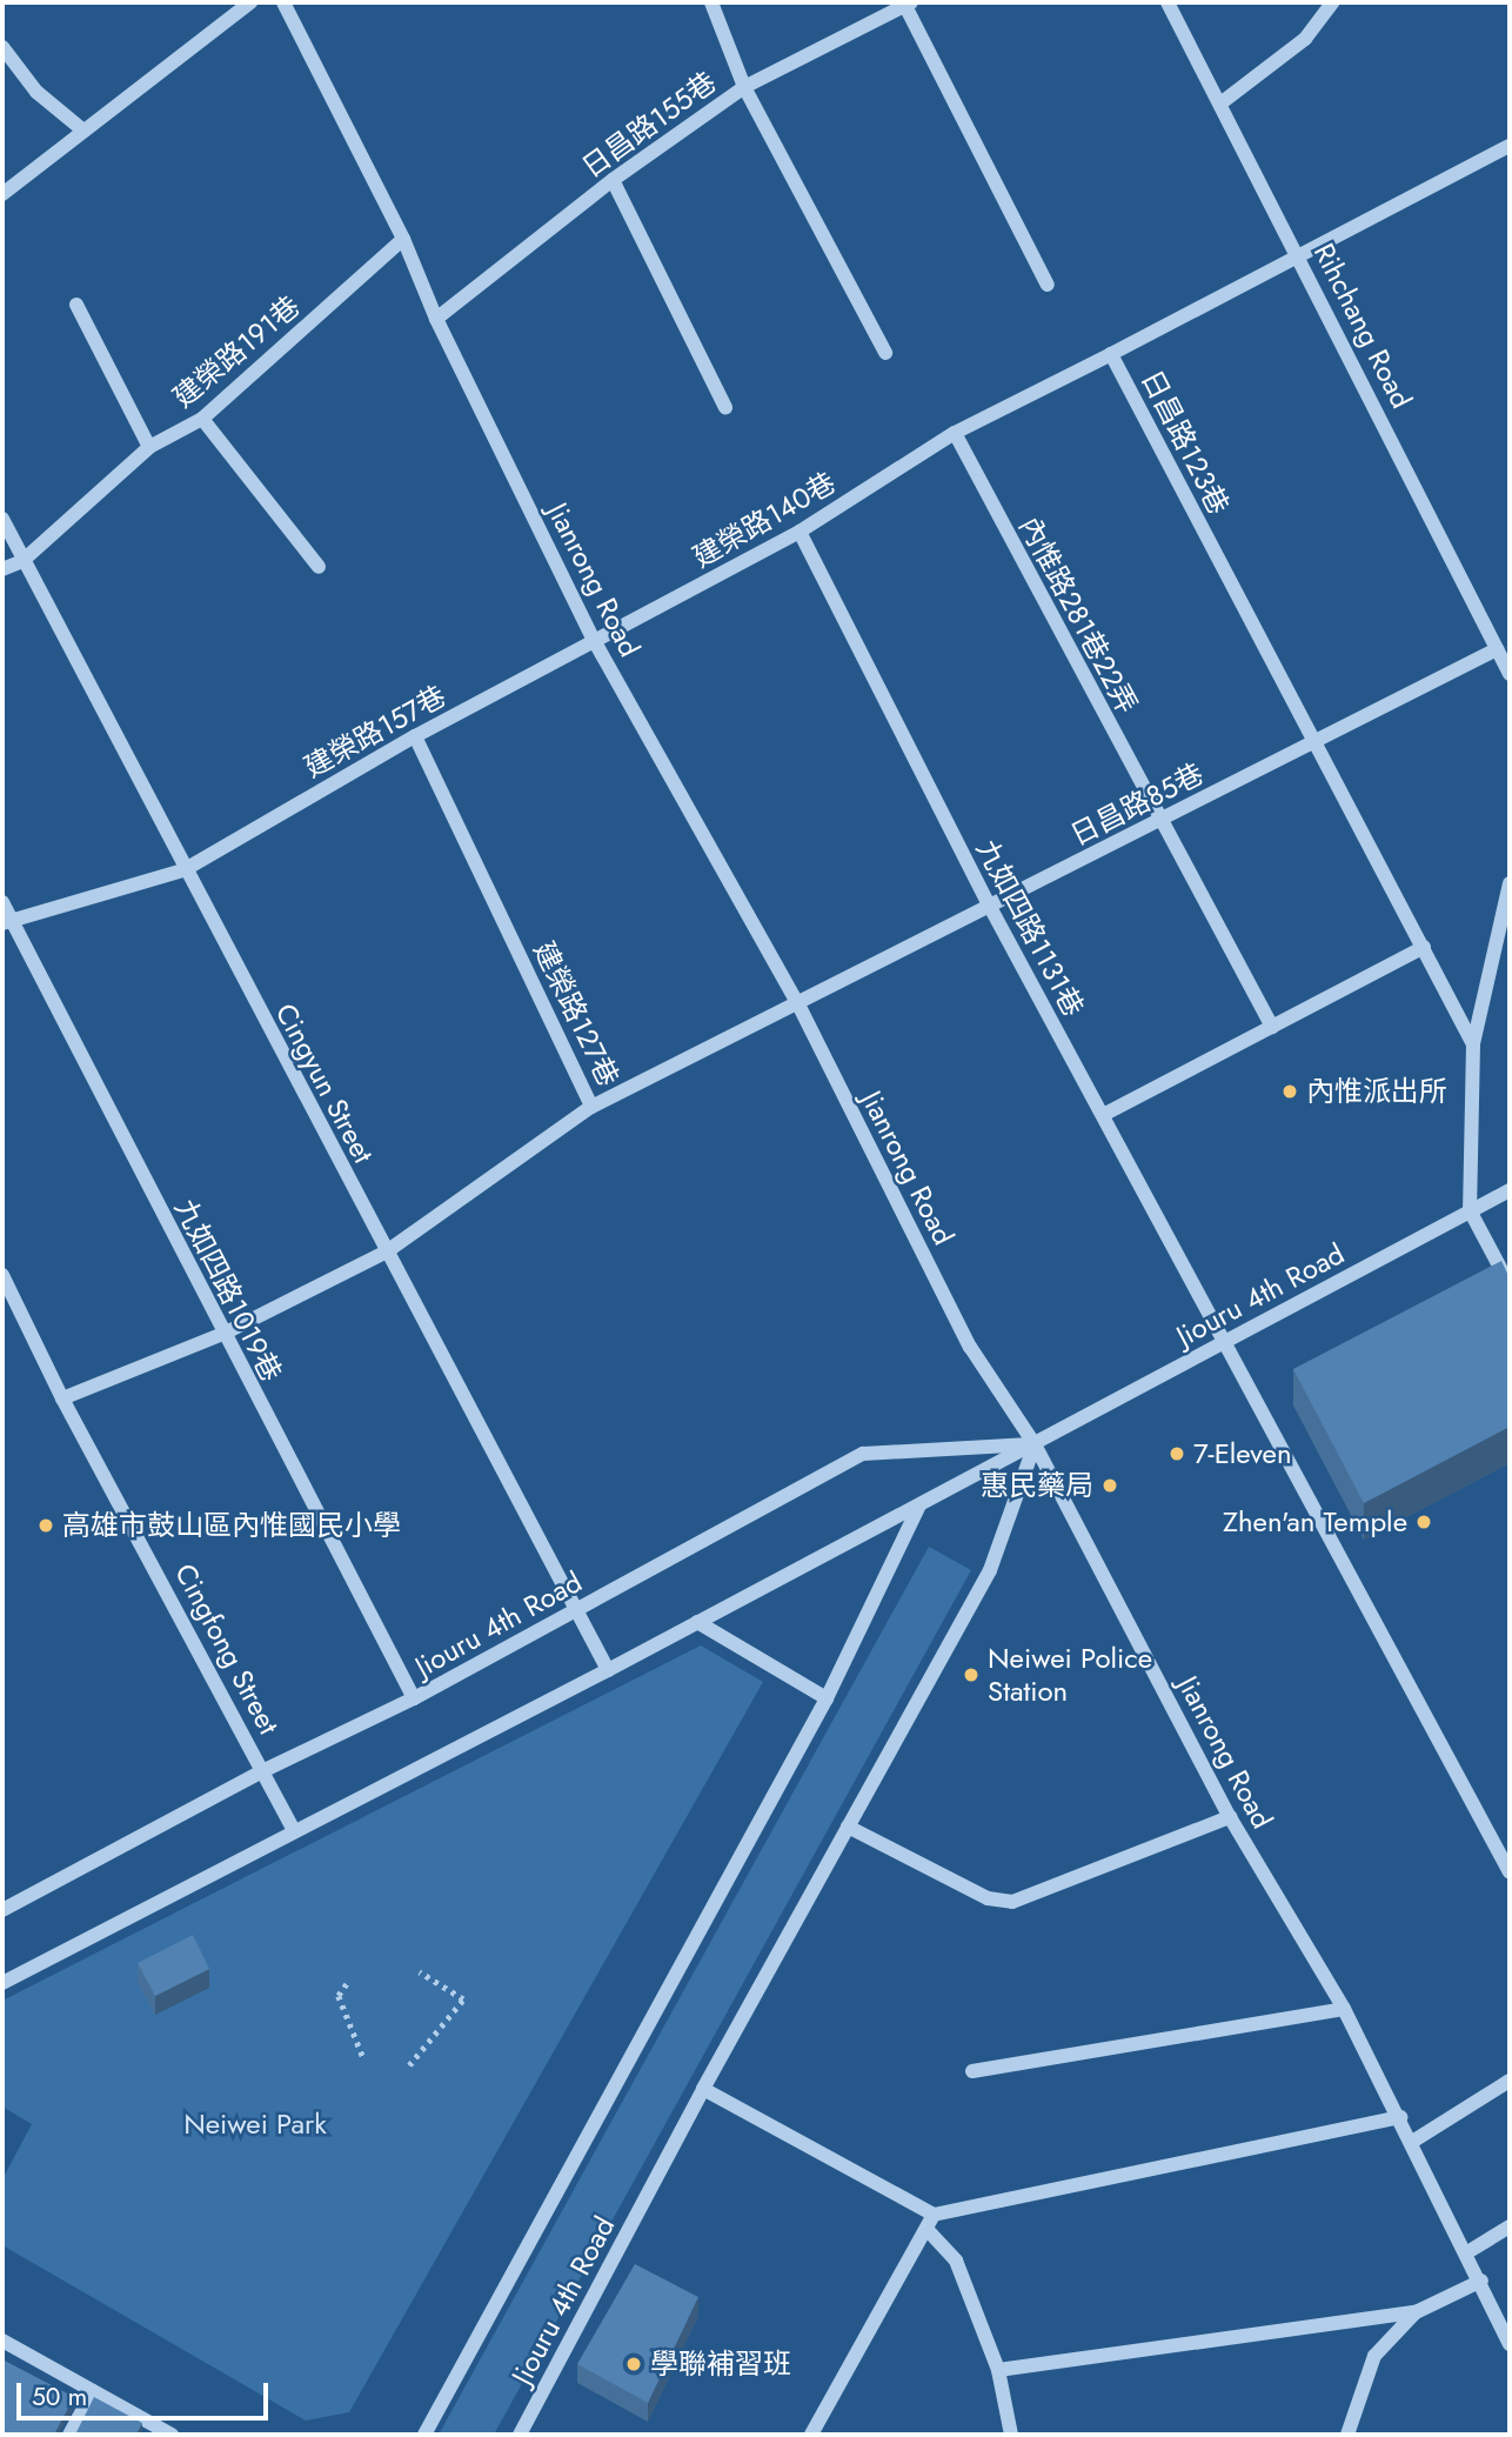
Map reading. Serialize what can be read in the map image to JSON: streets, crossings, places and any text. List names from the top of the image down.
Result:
{
  "streets": {
    "street": [
      "日昌路155巷",
      "Rihchang Road",
      "建榮路191巷",
      "日昌路123巷",
      "建榮路140巷",
      "Jianrong Road",
      "內惟路281巷22弄",
      "建榮路157巷",
      "日昌路85巷",
      "九如四路1131巷",
      "建榮路127巷",
      "Cingyun Street",
      "九如四路1019巷",
      "Jiouru 4th Road",
      "Cingfong Street"
    ]
  },
  "crossings": [
    ["日昌路155巷", "Jianrong Road"],
    ["Rihchang Road", "日昌路123巷"],
    ["Rihchang Road", "日昌路85巷"],
    ["建榮路191巷", "Jianrong Road"],
    ["建榮路191巷", "Cingyun Street"],
    ["日昌路123巷", "建榮路140巷"],
    ["日昌路123巷", "日昌路85巷"],
    ["建榮路140巷", "Jianrong Road"],
    ["建榮路140巷", "內惟路281巷22弄"],
    ["建榮路140巷", "建榮路157巷"],
    ["建榮路140巷", "九如四路1131巷"],
    ["Jianrong Road", "建榮路157巷"],
    ["Jianrong Road", "日昌路85巷"],
    ["Jianrong Road", "建榮路127巷"],
    ["Jianrong Road", "Jiouru 4th Road"],
    ["內惟路281巷22弄", "日昌路85巷"],
    ["建榮路157巷", "建榮路127巷"],
    ["建榮路157巷", "Cingyun Street"],
    ["建榮路157巷", "九如四路1019巷"],
    ["日昌路85巷", "九如四路1131巷"],
    ["日昌路85巷", "建榮路127巷"],
    ["九如四路1131巷", "Jiouru 4th Road"],
    ["Cingyun Street", "Jiouru 4th Road"],
    ["九如四路1019巷", "Jiouru 4th Road"],
    ["Jiouru 4th Road", "Cingfong Street"]
  ],
  "parks": ["Neiwei Park"],
  "places": [
    "內惟派出所",
    "7-Eleven",
    "惠民藥局",
    "Zhen'an Temple",
    "高雄市鼓山區內惟國民小學",
    "Neiwei Police Station",
    "學聯補習班"
  ],
  "scale_bar": "50 m"
}
